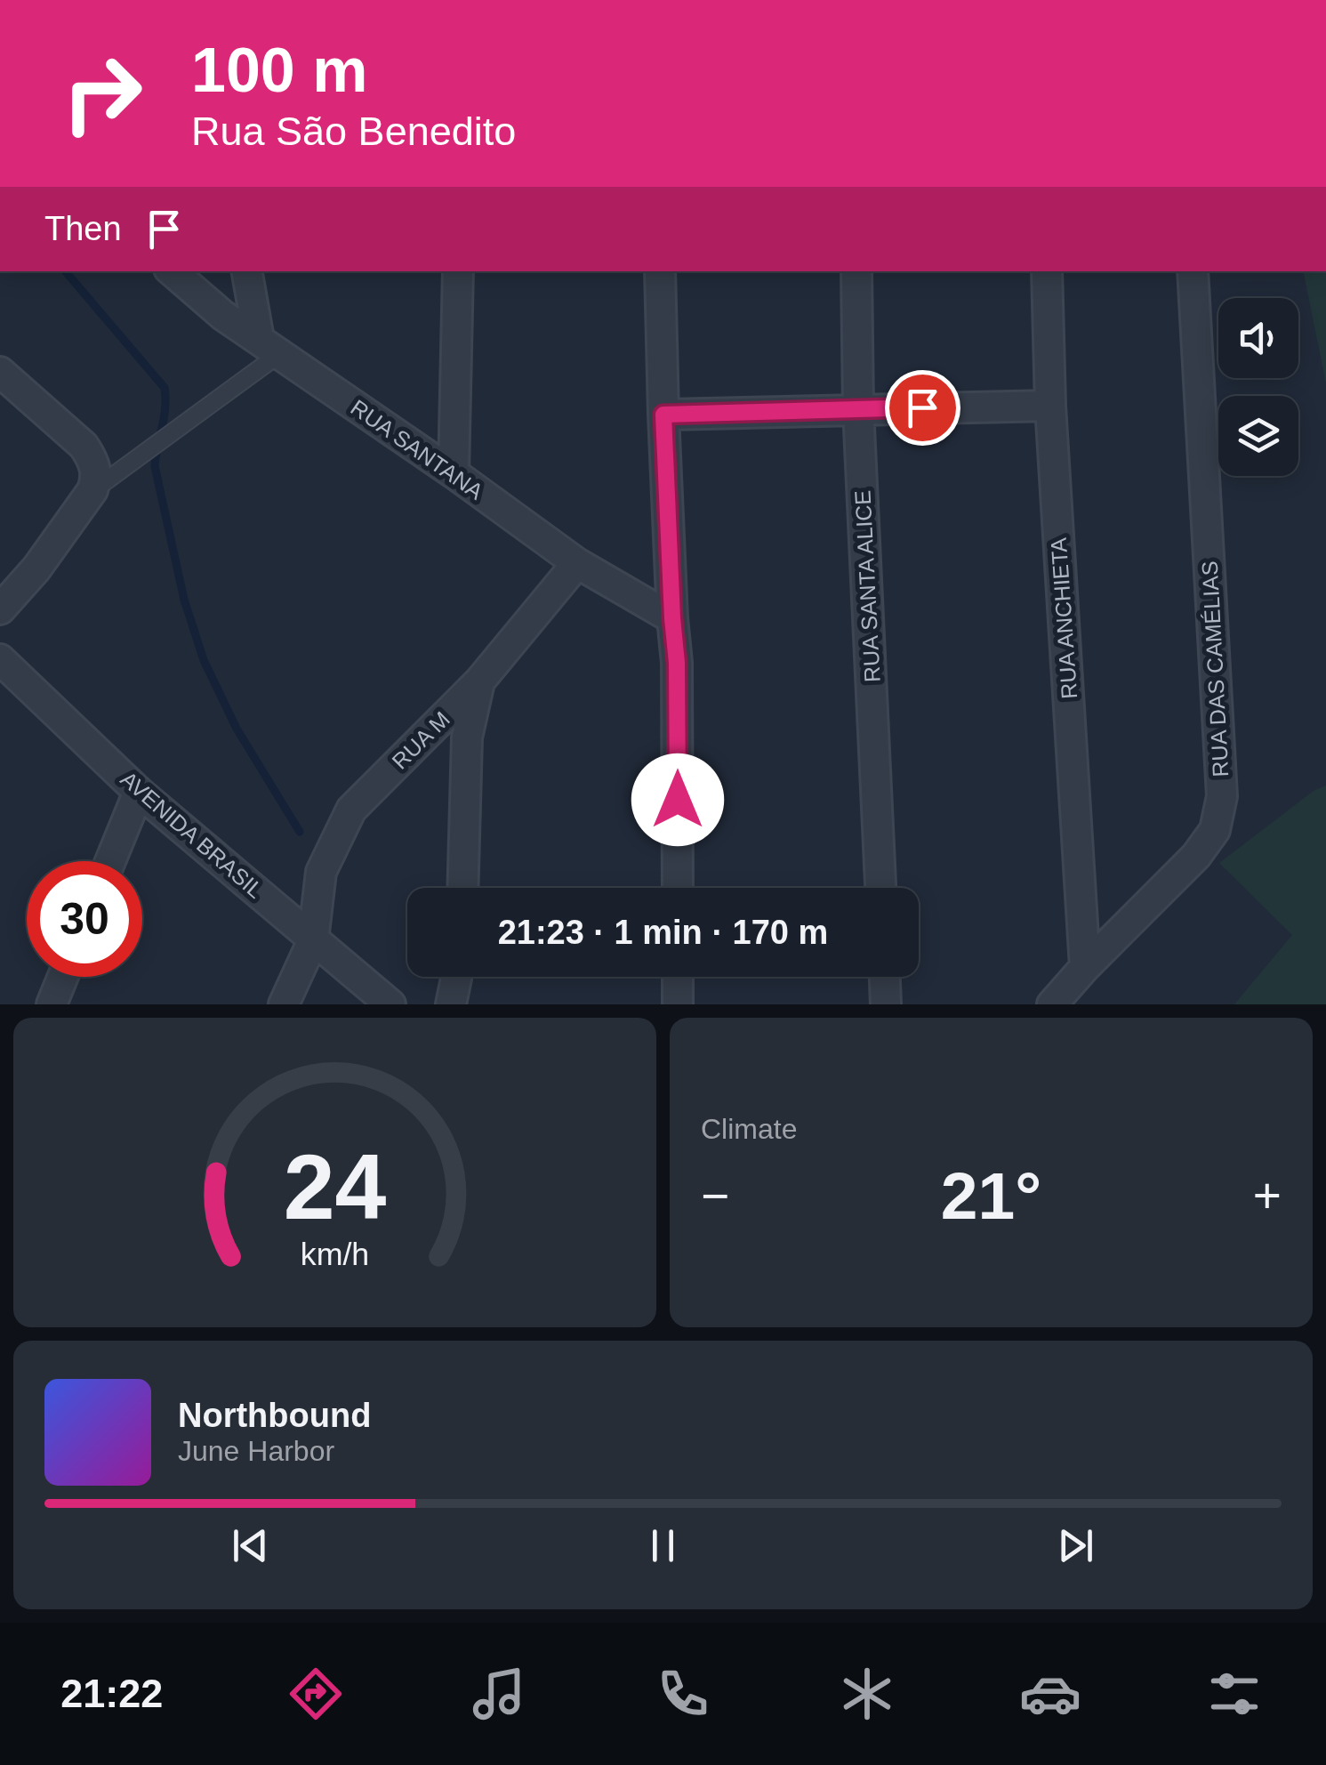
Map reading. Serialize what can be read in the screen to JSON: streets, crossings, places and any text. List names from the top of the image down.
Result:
{
  "streets": {
    "street": [
      "RUA SANTANA",
      "RUA SANTA ALICE",
      "RUA ANCHIETA",
      "RUA DAS CAMÉLIAS",
      "RUA M",
      "AVENIDA BRASIL"
    ]
  },
  "crossings": [
    ["RUA SANTANA", "RUA M"],
    ["RUA ANCHIETA", "RUA DAS CAMÉLIAS"],
    ["RUA M", "AVENIDA BRASIL"]
  ],
  "page": {
    "turn": ["100 m", "Rua São Benedito"],
    "then": "Then",
    "limit": "30",
    "trip": "21:23 · 1 min · 170 m",
    "tile": "Climate",
    "heat": ["−", "21°", "+"],
    "song": ["Northbound", "June Harbor"],
    "tabs": "21:22",
    "gauge": ["24", "km/h"]
  }
}
